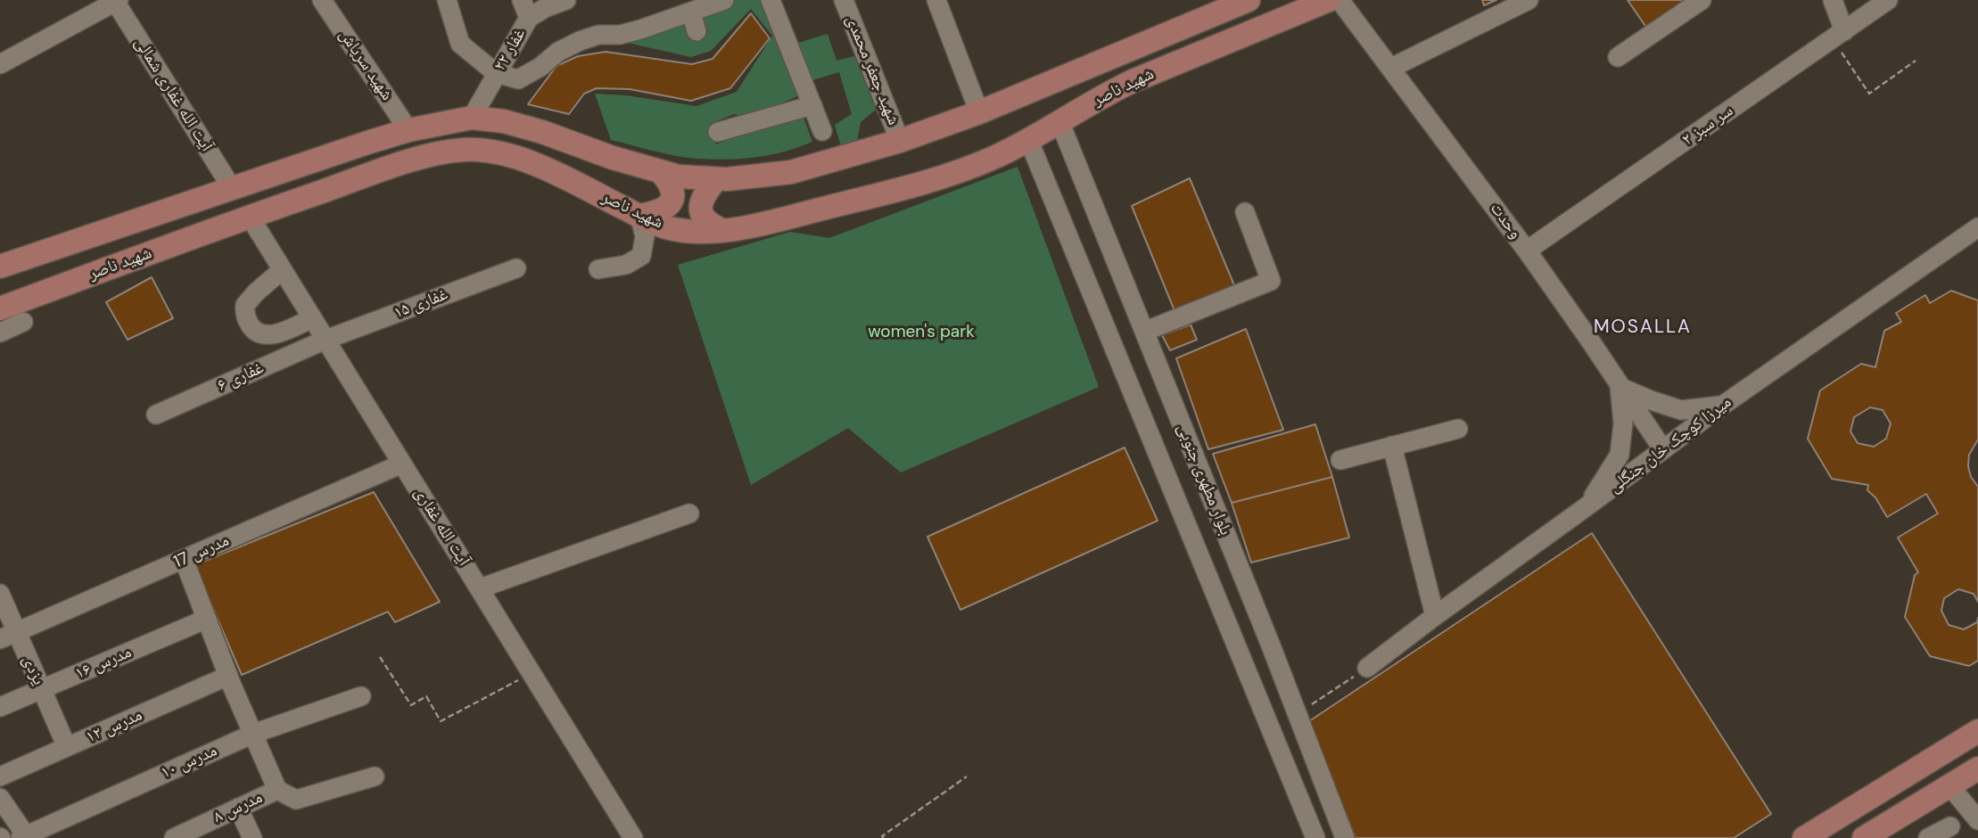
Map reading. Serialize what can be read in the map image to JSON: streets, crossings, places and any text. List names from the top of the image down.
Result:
{
  "streets": {
    "main road": ["شهید ناصر"],
    "street": [
      "غفار ۲۲",
      "شهید سرپاش",
      "شهید جعفر محمدی",
      "آیت الله غفاری شمالی",
      "سر سبز ۲",
      "وحدت",
      "غفاری ۱۵",
      "غفاری ۶",
      "میرزا کوچک خان جنگلی",
      "بلوار مطهری جنوبی",
      "آیت الله غفاری",
      "مدرس 17",
      "مدرس ۱۶",
      "یزدی",
      "مدرس ۱۲",
      "مدرس ۱۰",
      "مدرس ۸"
    ]
  },
  "crossings": [
    ["غفار ۲۲", "شهید ناصر"],
    ["شهید سرپاش", "شهید ناصر"],
    ["شهید جعفر محمدی", "شهید ناصر"],
    ["شهید ناصر", "آیت الله غفاری شمالی"],
    ["شهید ناصر", "بلوار مطهری جنوبی"],
    ["شهید ناصر", "آیت الله غفاری"],
    ["سر سبز ۲", "وحدت"],
    ["وحدت", "میرزا کوچک خان جنگلی"],
    ["غفاری ۱۵", "غفاری ۶"],
    ["غفاری ۱۵", "آیت الله غفاری"],
    ["غفاری ۶", "آیت الله غفاری"],
    ["آیت الله غفاری", "مدرس 17"],
    ["مدرس 17", "یزدی"],
    ["مدرس ۱۶", "یزدی"],
    ["یزدی", "مدرس ۱۲"]
  ],
  "districts": ["MOSALLA"],
  "parks": ["women's park"]
}
